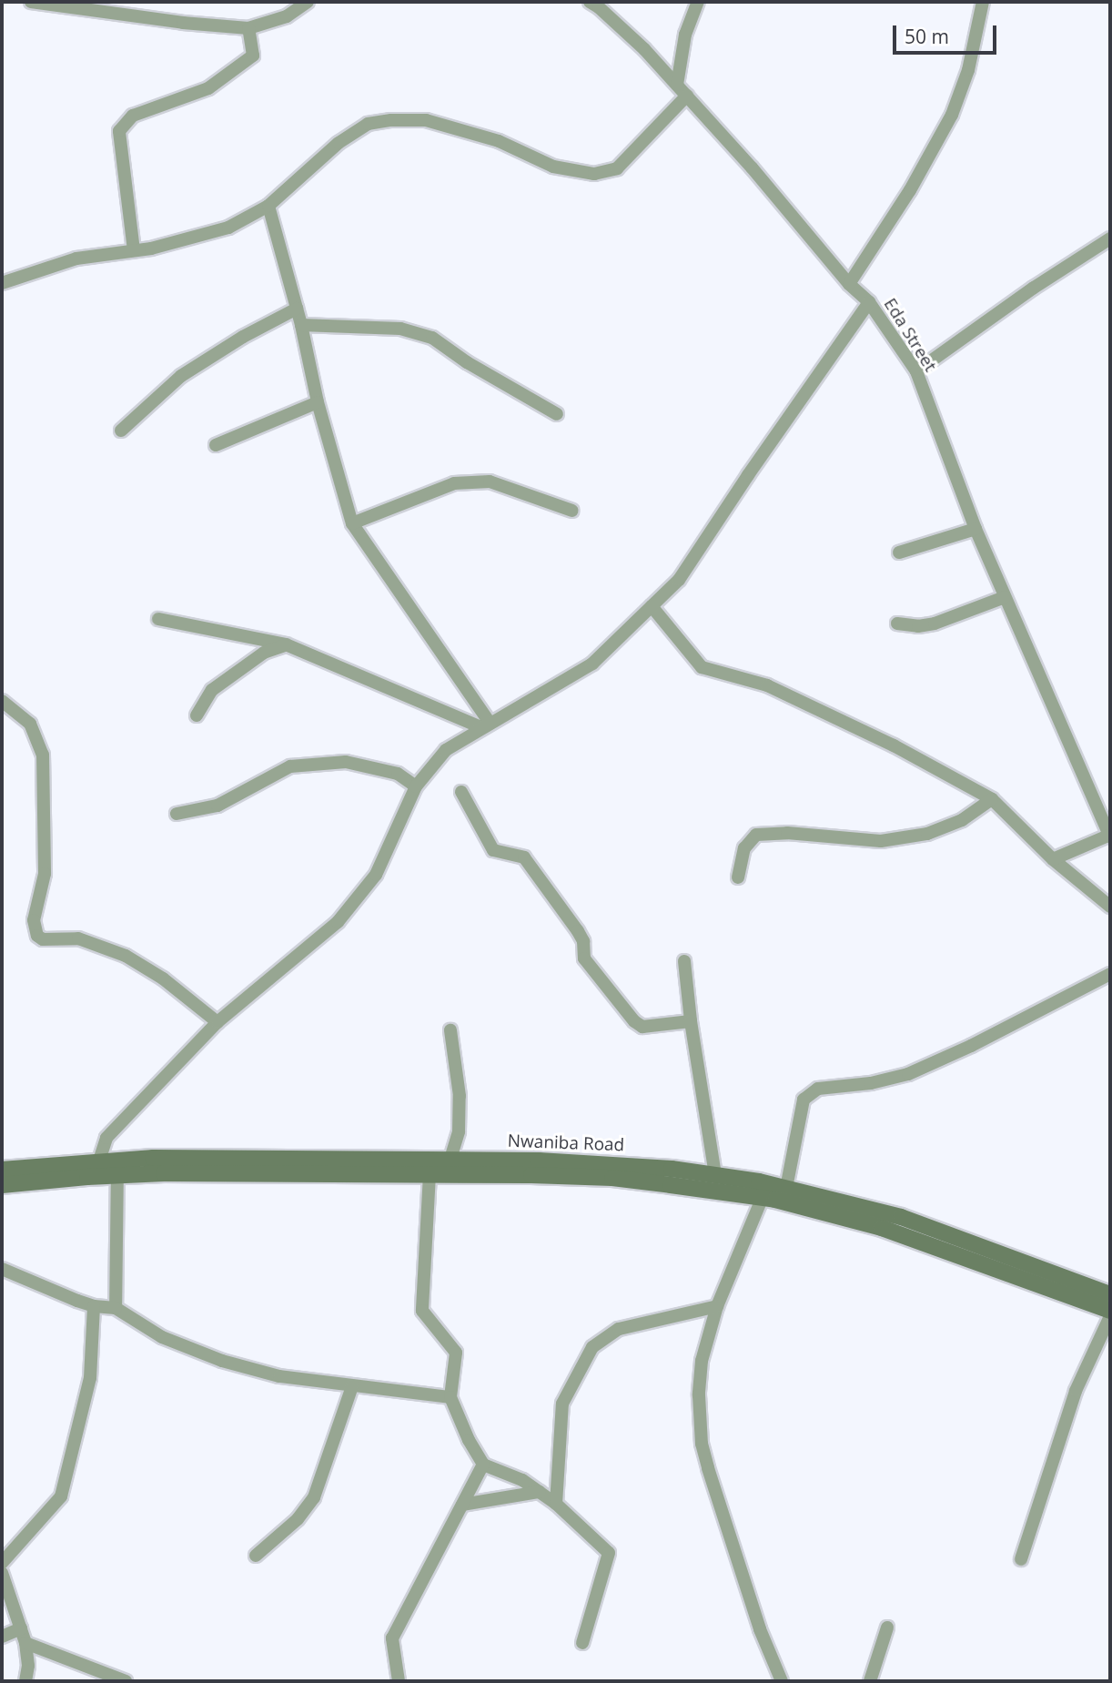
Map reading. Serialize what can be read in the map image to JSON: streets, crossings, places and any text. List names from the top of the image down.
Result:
{
  "streets": {
    "main road": ["Nwaniba Road"],
    "street": ["Eda Street"]
  },
  "scale_bar": "50 m"
}
